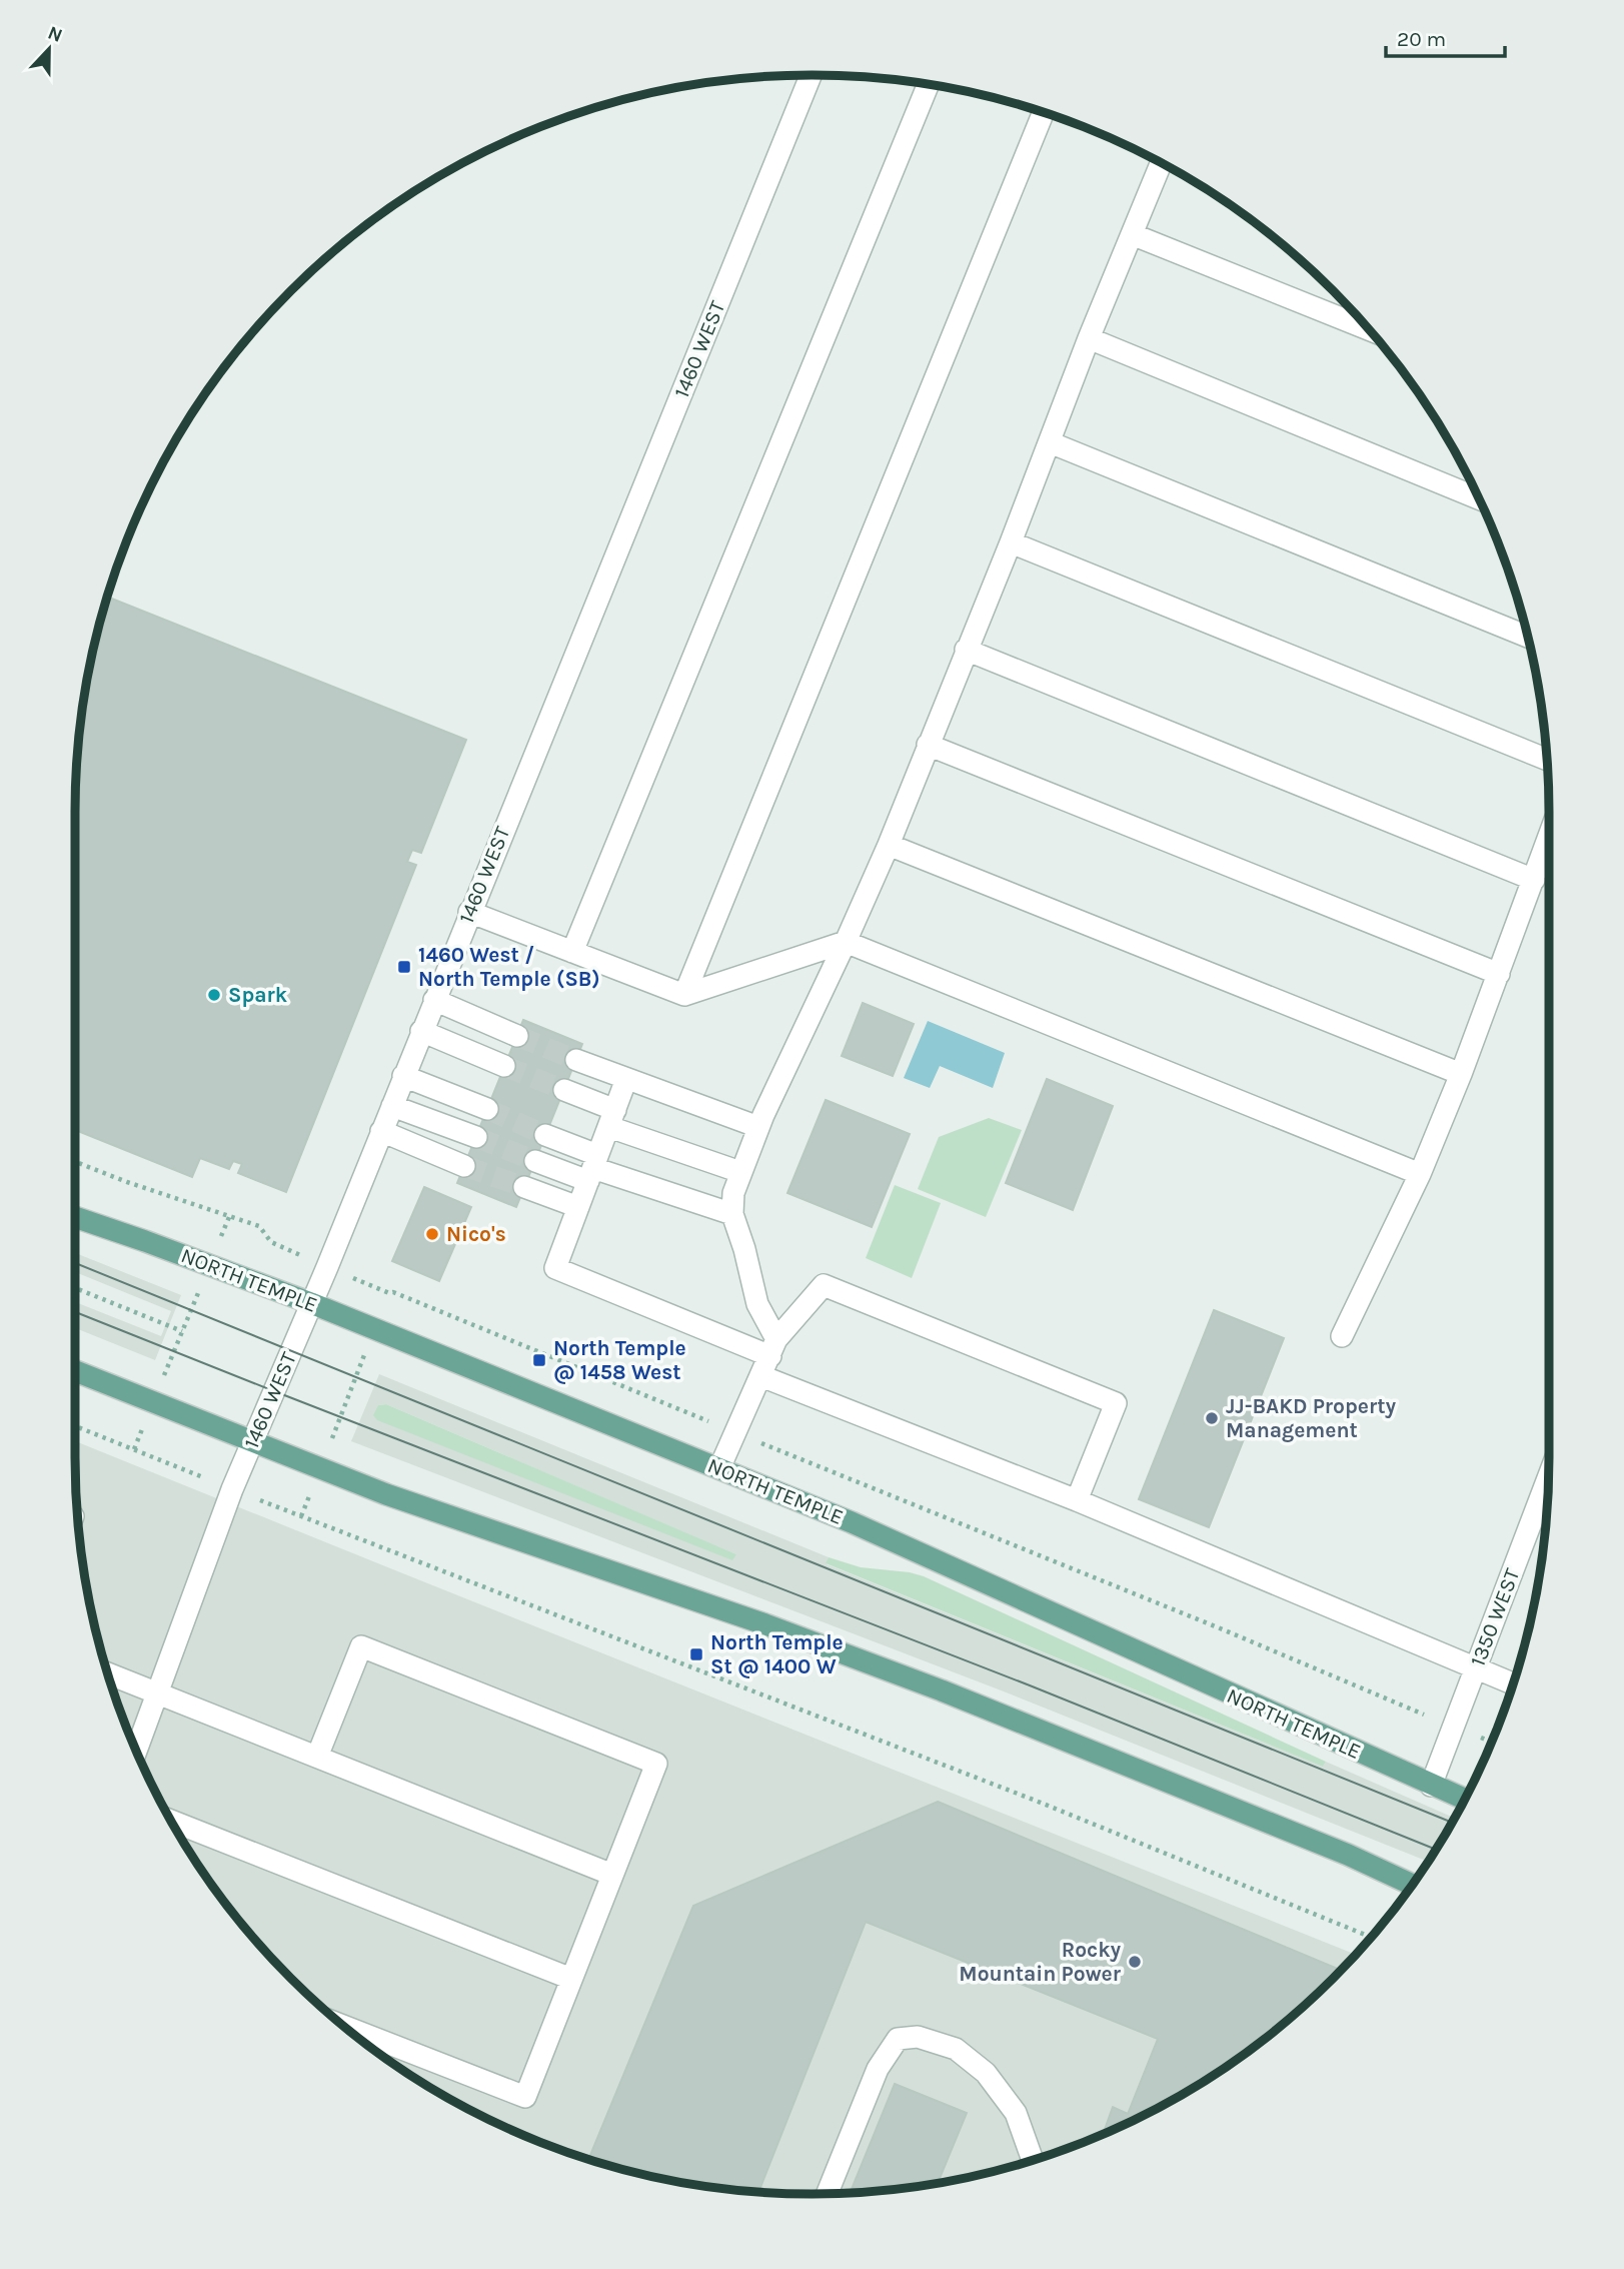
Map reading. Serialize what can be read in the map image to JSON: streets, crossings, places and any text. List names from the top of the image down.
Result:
{
  "streets": {
    "main road": ["NORTH TEMPLE"],
    "street": ["1460 WEST", "1350 WEST"]
  },
  "crossings": [
    ["1460 WEST", "NORTH TEMPLE"],
    ["NORTH TEMPLE", "1350 WEST"]
  ],
  "places": {
    "transit": ["1460 West / North Temple (SB)", "North Temple @ 1458 West", "North Temple St @ 1400 W"],
    "other": [
      "Spark",
      "Nico's",
      "JJ-BAKD Property Management",
      "Rocky Mountain Power"
    ]
  },
  "scale_bar": "20 m",
  "north": "top"
}
